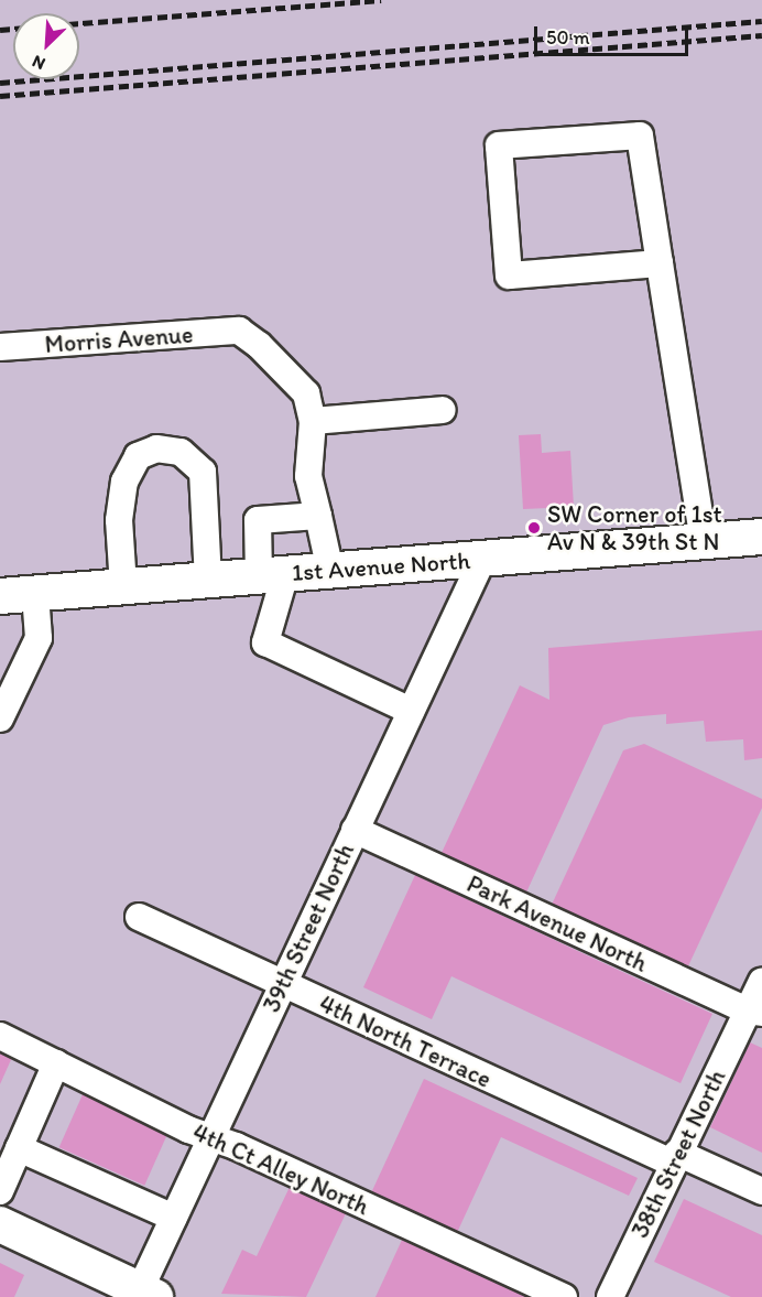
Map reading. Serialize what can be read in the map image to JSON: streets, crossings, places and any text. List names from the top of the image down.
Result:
{
  "streets": {
    "main road": ["1st Avenue North"],
    "street": [
      "Morris Avenue",
      "Park Avenue North",
      "39th Street North",
      "4th North Terrace",
      "38th Street North",
      "4th Ct Alley North"
    ]
  },
  "crossings": [
    ["1st Avenue North", "39th Street North"],
    ["Park Avenue North", "39th Street North"],
    ["Park Avenue North", "38th Street North"],
    ["39th Street North", "4th North Terrace"],
    ["39th Street North", "4th Ct Alley North"],
    ["4th North Terrace", "38th Street North"]
  ],
  "places": ["SW Corner of 1st Av N & 39th St N"],
  "scale_bar": "50 m",
  "north": "bottom left"
}
